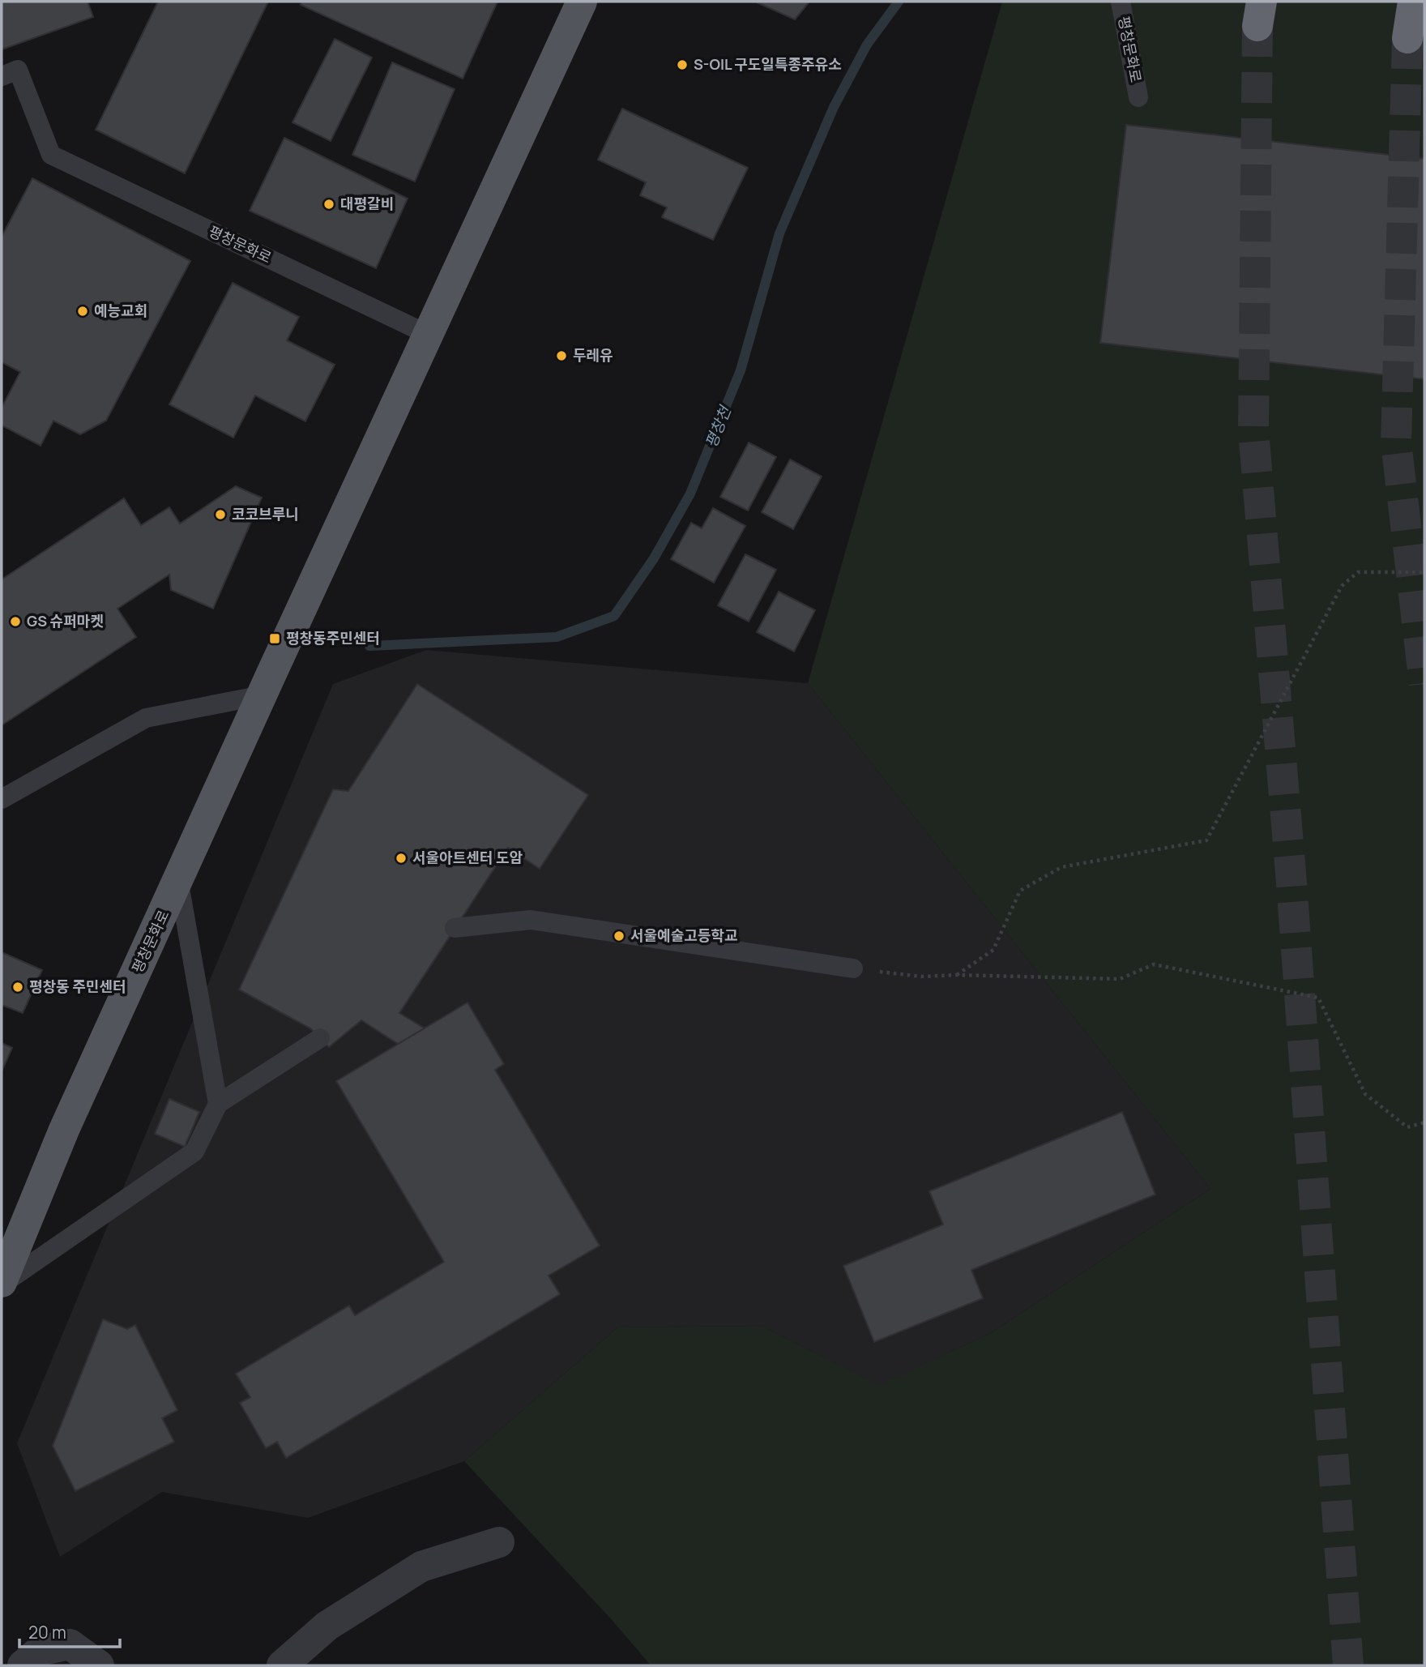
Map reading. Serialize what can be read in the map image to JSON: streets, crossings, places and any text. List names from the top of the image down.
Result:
{
  "streets": {
    "main road": ["평창문화로"]
  },
  "water": ["평창천"],
  "places": {
    "other": [
      "S-OIL 구도일특종주유소",
      "대평갈비",
      "예능교회",
      "두레유",
      "코코브루니",
      "GS 슈퍼마켓",
      "서울아트센터 도암",
      "서울예술고등학교",
      "평창동 주민센터"
    ],
    "transit": ["평창동주민센터"]
  },
  "scale_bar": "20 m"
}
